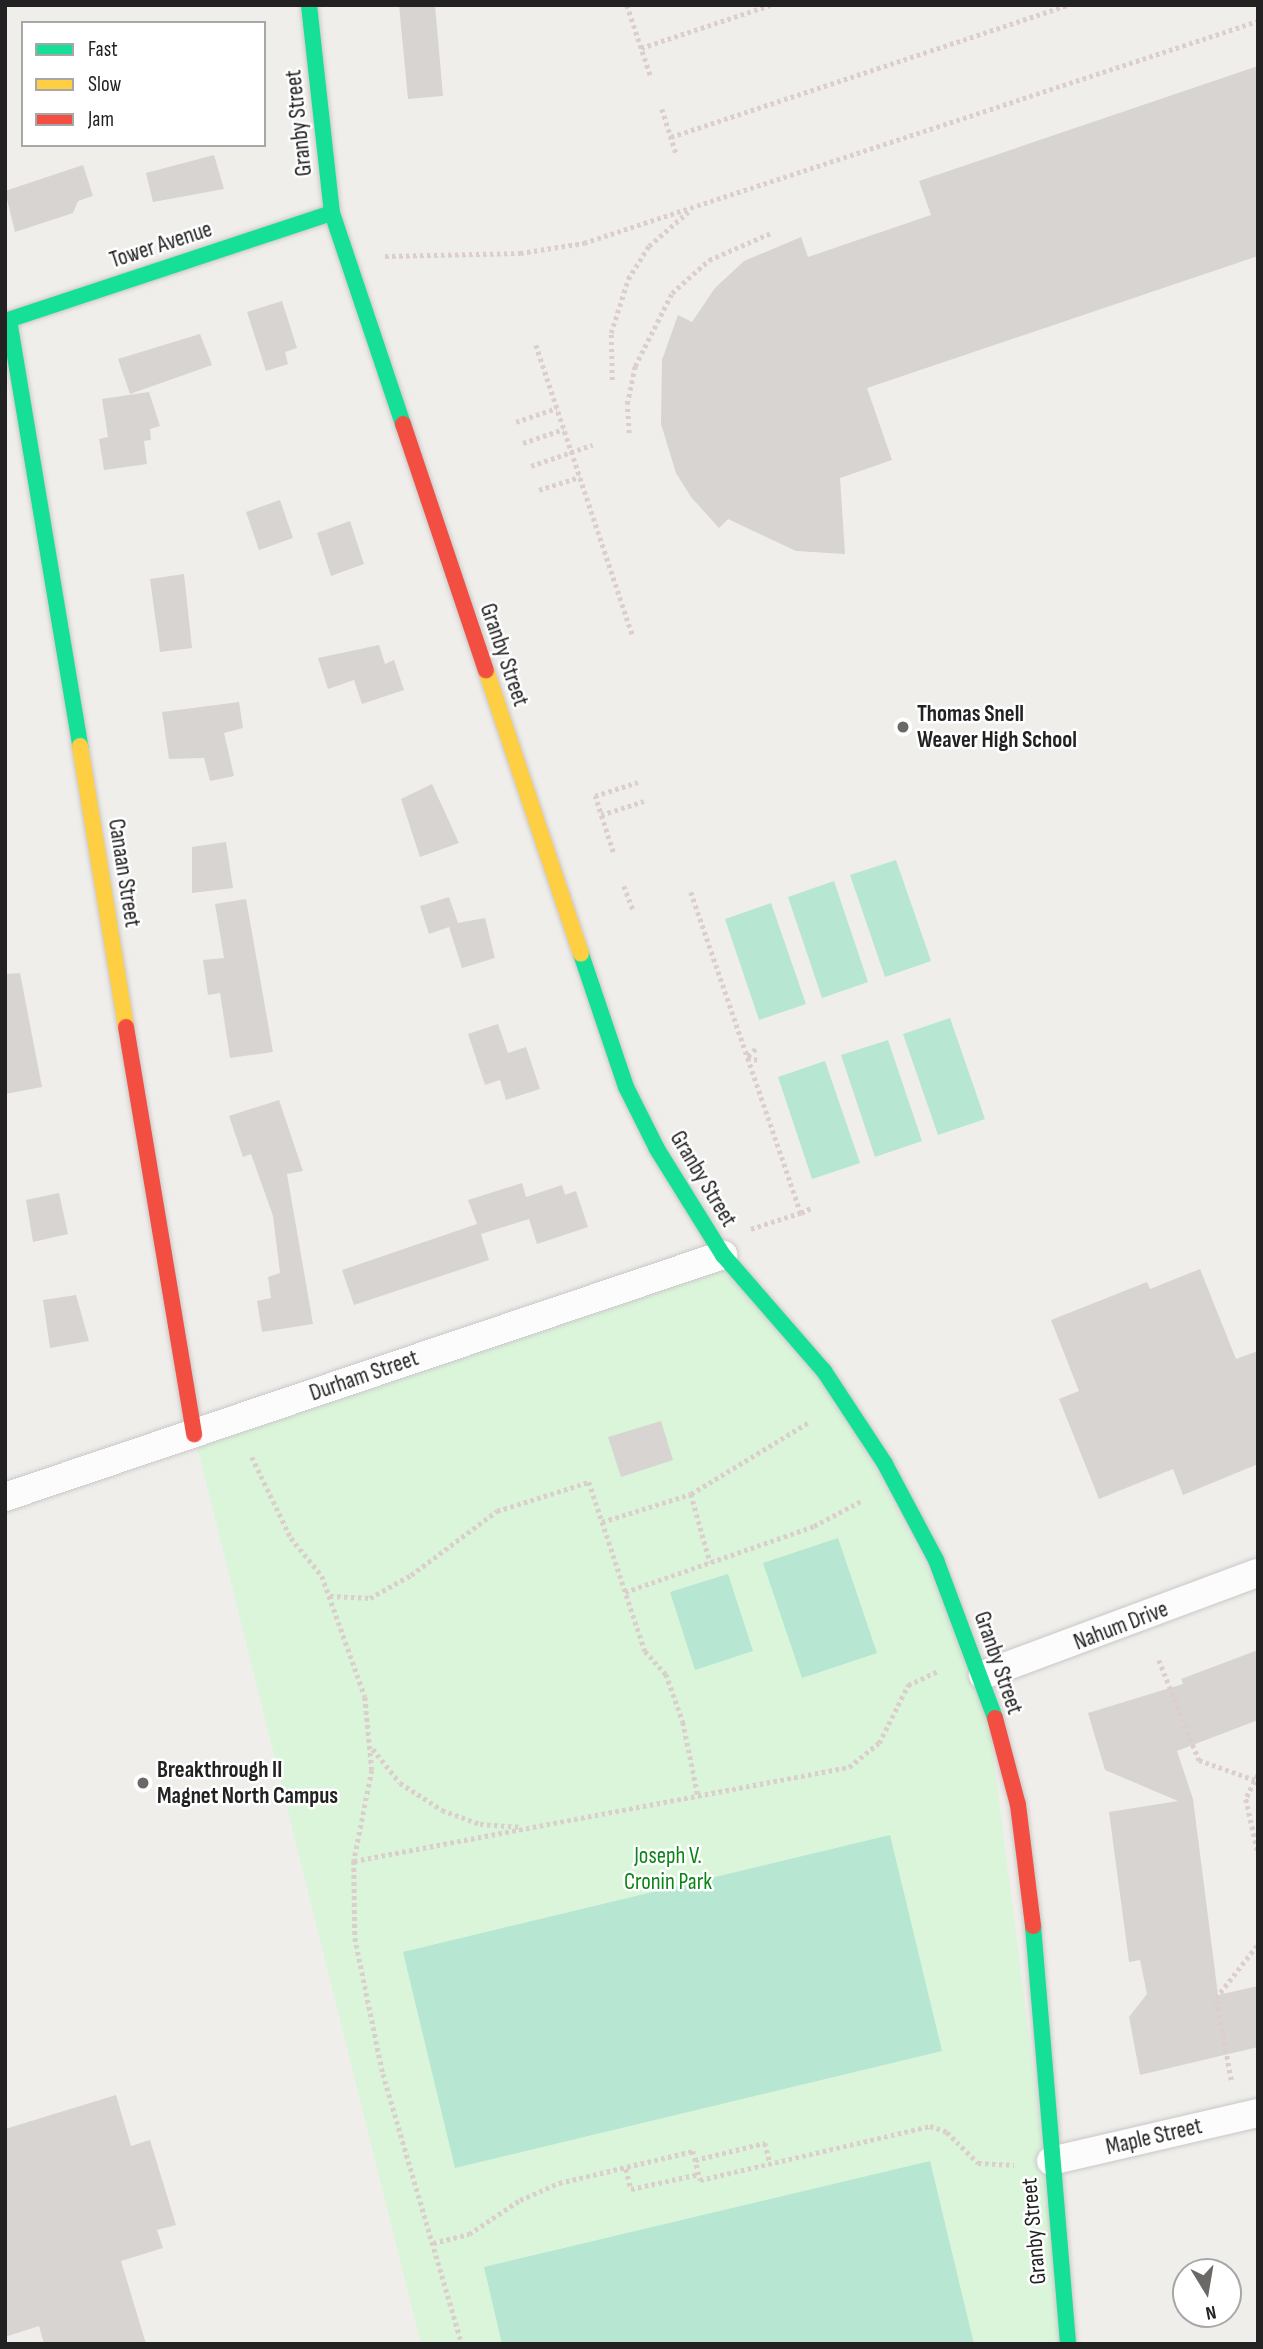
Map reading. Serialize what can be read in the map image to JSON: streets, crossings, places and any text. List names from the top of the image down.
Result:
{
  "streets": {
    "main road": ["Granby Street", "Tower Avenue", "Canaan Street"],
    "street": ["Durham Street", "Nahum Drive", "Maple Street"]
  },
  "crossings": [
    ["Granby Street", "Tower Avenue"],
    ["Granby Street", "Durham Street"],
    ["Granby Street", "Nahum Drive"],
    ["Granby Street", "Maple Street"],
    ["Tower Avenue", "Canaan Street"],
    ["Canaan Street", "Durham Street"]
  ],
  "parks": ["Joseph V. Cronin Park"],
  "places": ["Thomas Snell Weaver High School", "Breakthrough II Magnet North Campus"],
  "legend": ["Fast", "Slow", "Jam"],
  "north": "bottom"
}
